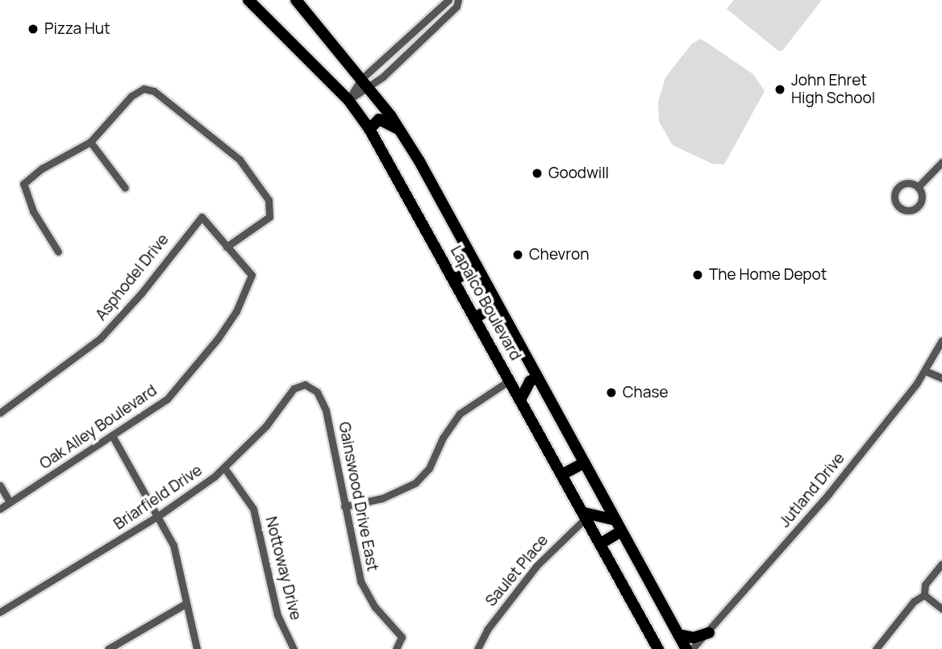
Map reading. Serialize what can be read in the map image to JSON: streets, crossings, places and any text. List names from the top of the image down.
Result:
{
  "streets": {
    "main road": ["Lapalco Boulevard"],
    "street": [
      "Asphodel Drive",
      "Oak Alley Boulevard",
      "Jutland Drive",
      "Gainswood Drive East",
      "Briarfield Drive",
      "Nottoway Drive",
      "Saulet Place"
    ]
  },
  "crossings": [
    ["Asphodel Drive", "Oak Alley Boulevard"],
    ["Lapalco Boulevard", "Saulet Place"],
    ["Gainswood Drive East", "Briarfield Drive"],
    ["Briarfield Drive", "Nottoway Drive"]
  ],
  "places": [
    "Pizza Hut",
    "John Ehret High School",
    "Goodwill",
    "Chevron",
    "The Home Depot",
    "Chase"
  ]
}
